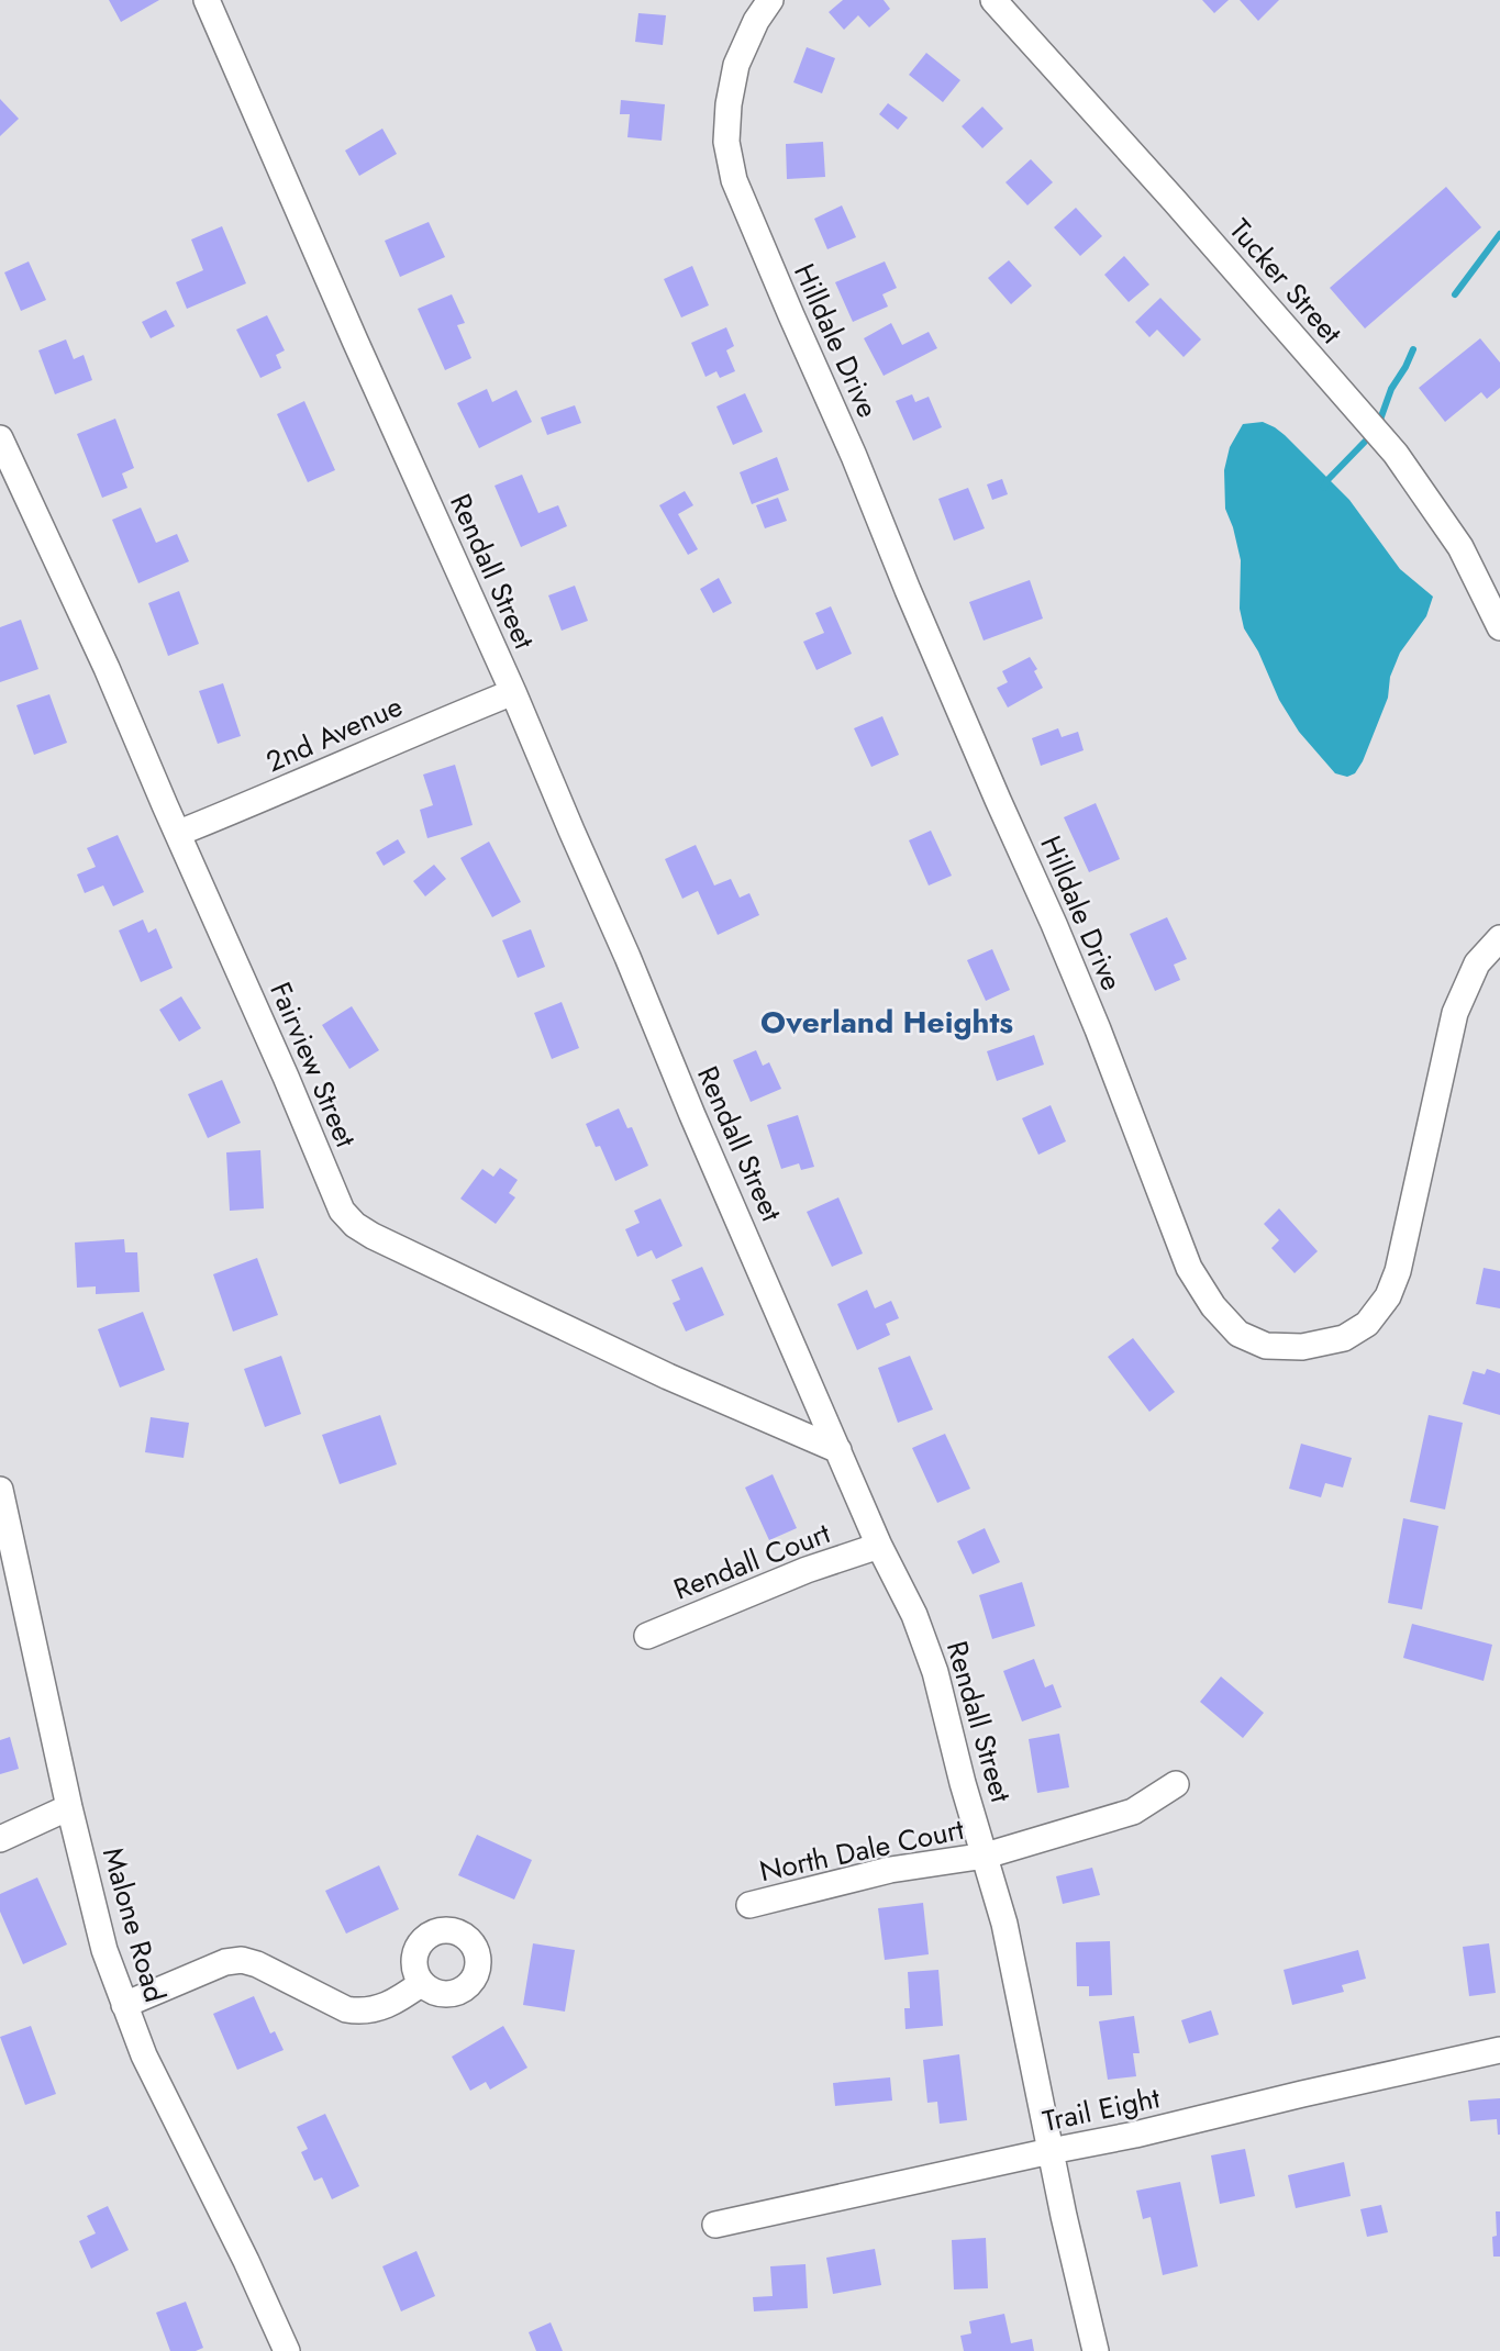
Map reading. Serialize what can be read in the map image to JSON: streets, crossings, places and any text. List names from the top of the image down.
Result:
{
  "streets": {
    "street": [
      "Tucker Street",
      "Hilldale Drive",
      "Rendall Street",
      "2nd Avenue",
      "Fairview Street",
      "Rendall Court",
      "North Dale Court",
      "Malone Road",
      "Trail Eight"
    ]
  },
  "crossings": [
    ["Rendall Street", "2nd Avenue"],
    ["Rendall Street", "Fairview Street"],
    ["Rendall Street", "Rendall Court"],
    ["Rendall Street", "North Dale Court"],
    ["Rendall Street", "Trail Eight"],
    ["2nd Avenue", "Fairview Street"]
  ],
  "districts": ["Overland Heights"]
}
